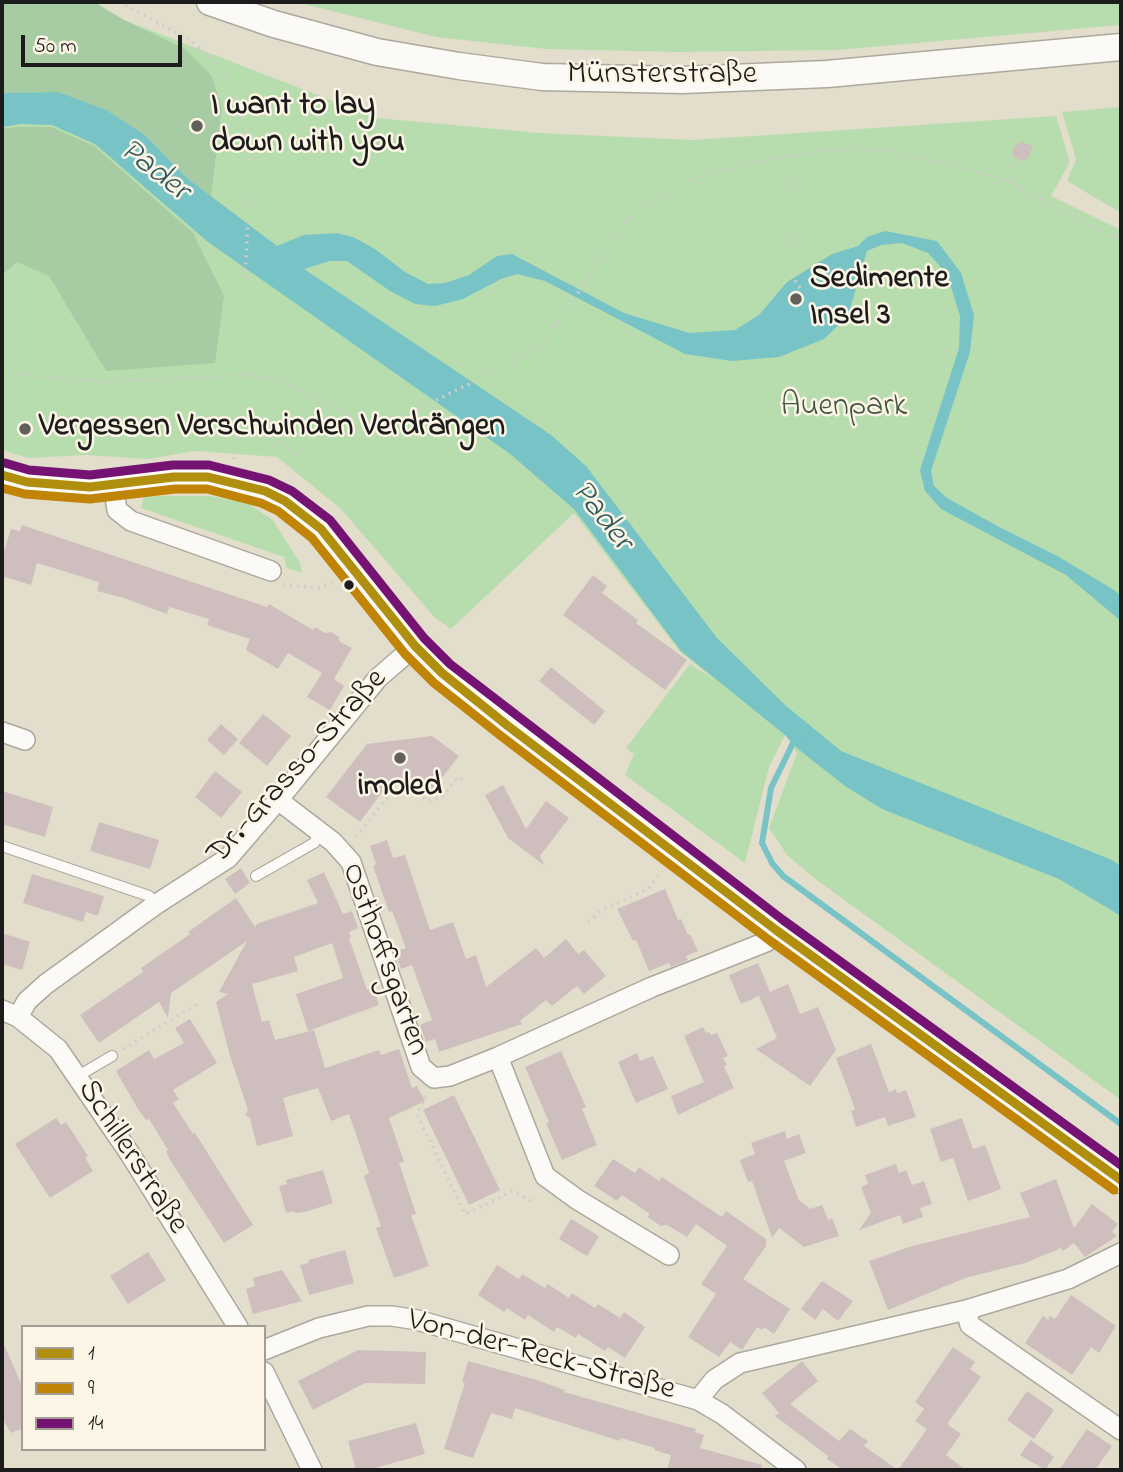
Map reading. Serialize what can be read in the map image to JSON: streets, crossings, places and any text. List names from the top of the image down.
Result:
{
  "streets": {
    "street": [
      "Münsterstraße",
      "Dr.-Grasso-Straße",
      "Osthoffsgarten",
      "Schillerstraße",
      "Von-der-Reck-Straße"
    ]
  },
  "crossings": [
    ["Dr.-Grasso-Straße", "Osthoffsgarten"],
    ["Dr.-Grasso-Straße", "Schillerstraße"]
  ],
  "water": ["Pader"],
  "parks": ["Auenpark"],
  "places": [
    "I want to lay down with you",
    "Sedimente Insel 3",
    "Vergessen Verschwinden Verdrängen",
    "imoled"
  ],
  "lines": ["transit line 14", "transit line 1", "transit line 9"],
  "legend": ["1", "9", "14"],
  "scale_bar": "50 m"
}
